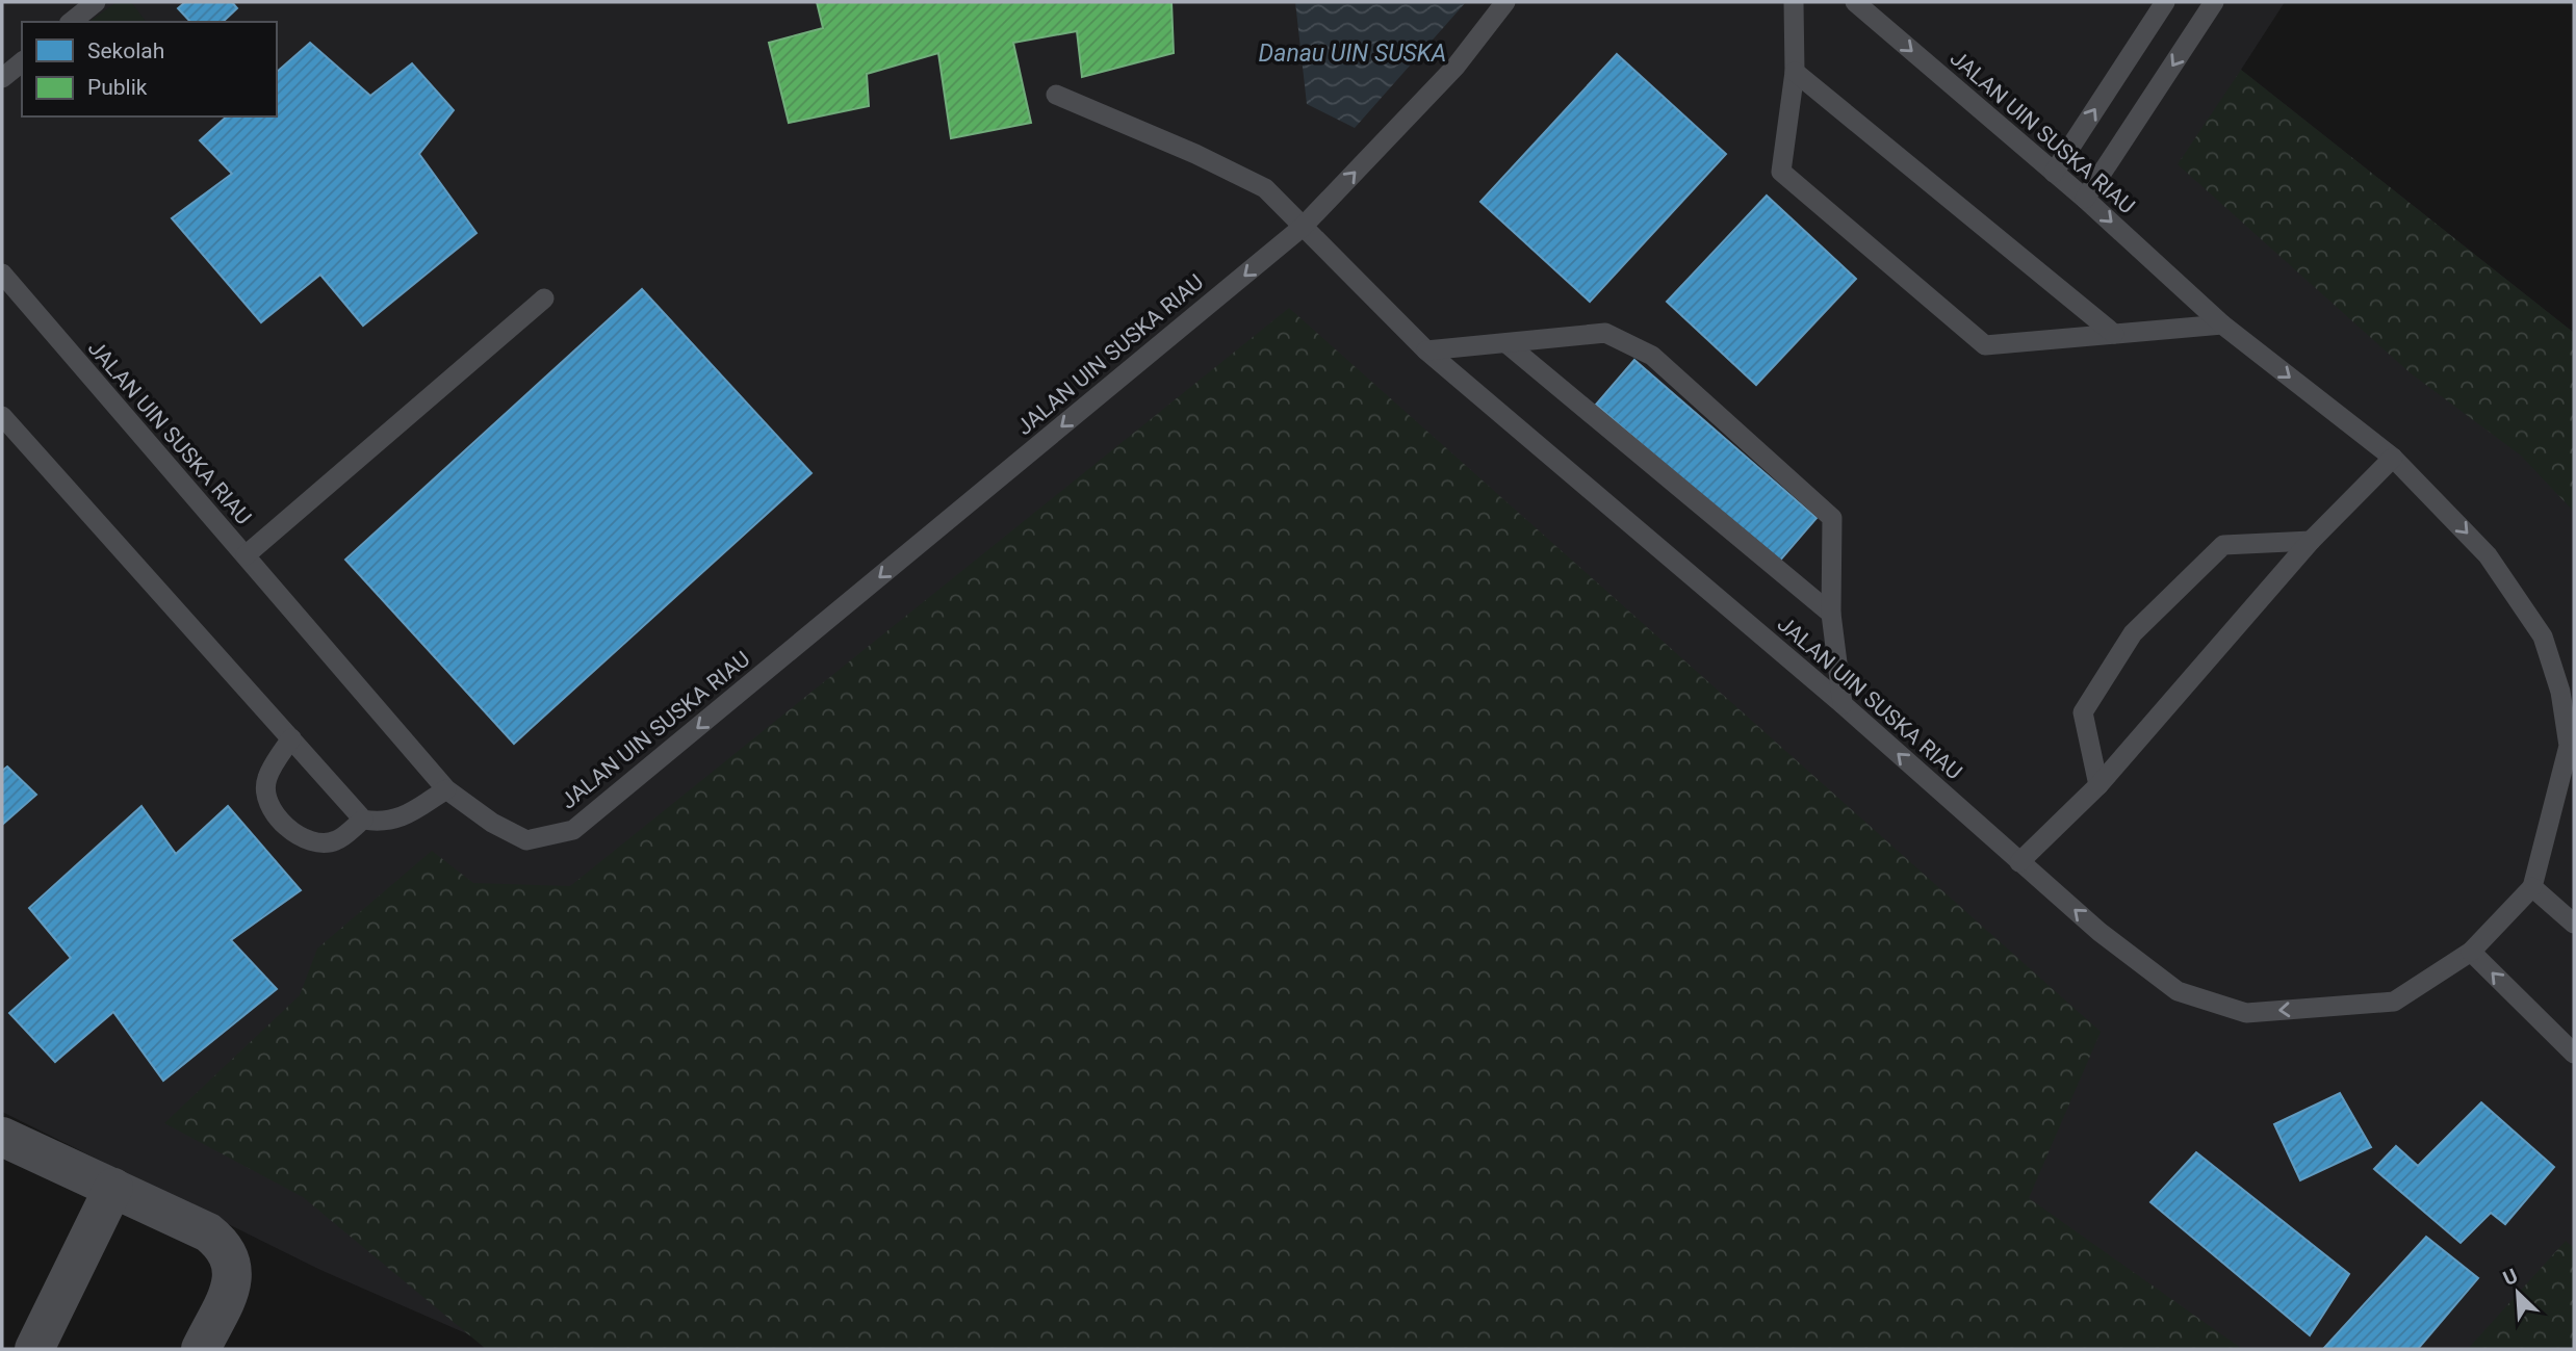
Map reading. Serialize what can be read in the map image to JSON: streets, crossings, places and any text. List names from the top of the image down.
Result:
{
  "streets": {
    "lane": ["JALAN UIN SUSKA RIAU"]
  },
  "water": ["Danau UIN SUSKA"],
  "legend": ["Sekolah", "Publik"],
  "north": "top left"
}
